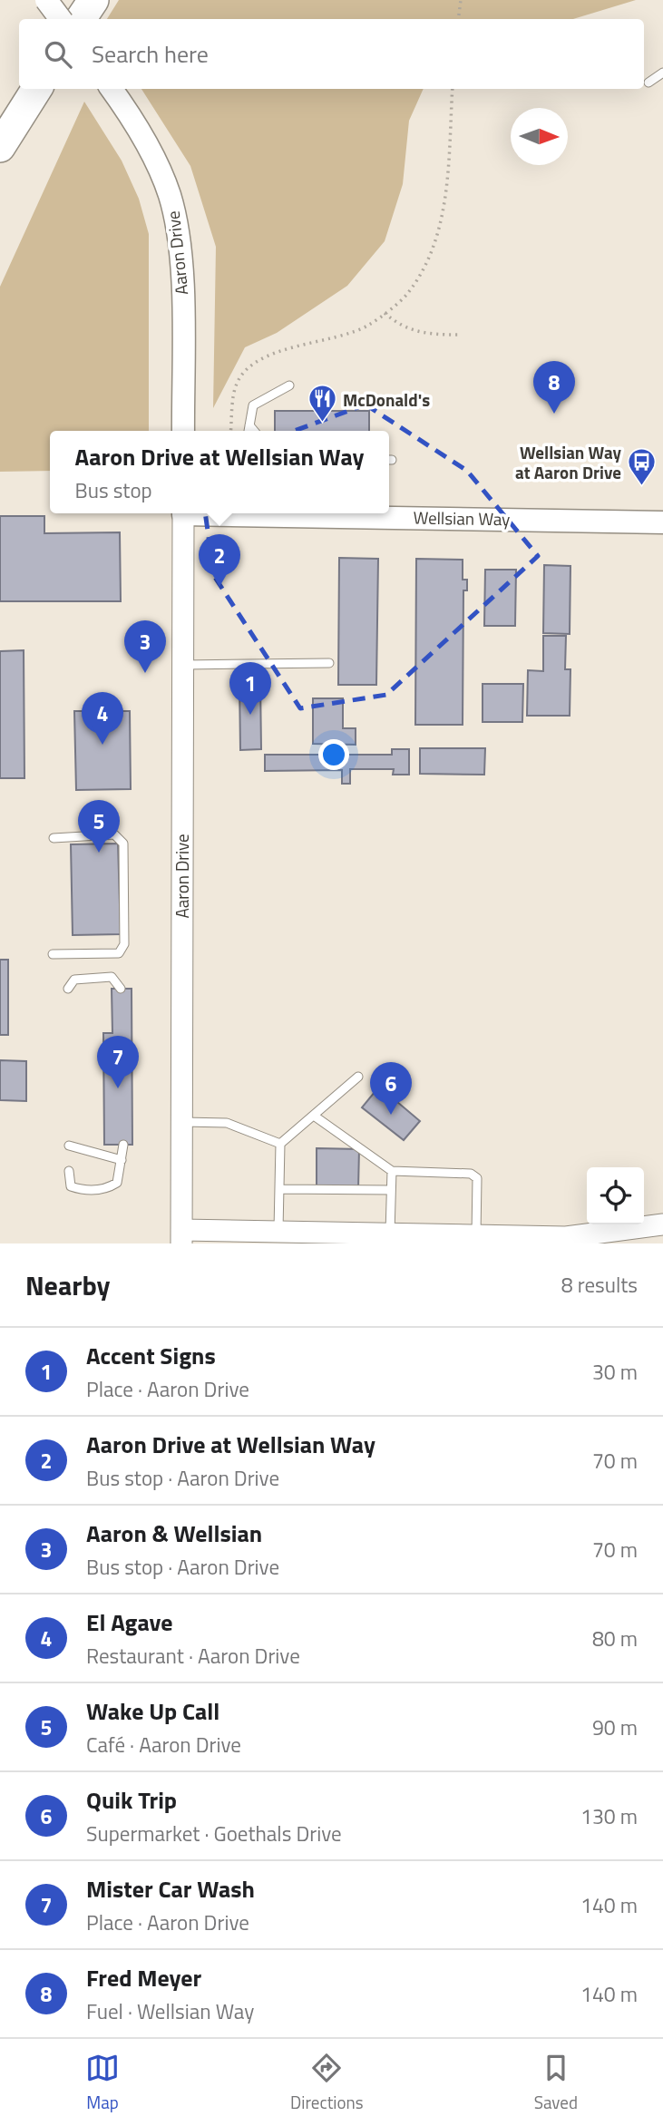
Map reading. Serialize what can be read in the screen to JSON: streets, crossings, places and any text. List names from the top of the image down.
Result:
{
  "streets": {
    "main road": ["Aaron Drive", "Wellsian Way"]
  },
  "places": {
    "restaurant": ["McDonald's"],
    "bus stop": ["Wellsian Way at Aaron Drive"]
  },
  "north": "right",
  "page": {
    "search": "Search here",
    "pins": [
      "8",
      "2",
      "3",
      "1",
      "4",
      "5",
      "7",
      "6"
    ],
    "popup": ["Aaron Drive at Wellsian Way", "Bus stop"],
    "heading": ["Nearby", "8 results"],
    "list": [
      {
        "mark": "1",
        "name": "Accent Signs",
        "note": "Place · Aaron Drive",
        "value": "30 m"
      },
      {
        "mark": "2",
        "name": "Aaron Drive at Wellsian Way",
        "note": "Bus stop · Aaron Drive",
        "value": "70 m"
      },
      {
        "mark": "3",
        "name": "Aaron & Wellsian",
        "note": "Bus stop · Aaron Drive",
        "value": "70 m"
      },
      {
        "mark": "4",
        "name": "El Agave",
        "note": "Restaurant · Aaron Drive",
        "value": "80 m"
      },
      {
        "mark": "5",
        "name": "Wake Up Call",
        "note": "Café · Aaron Drive",
        "value": "90 m"
      },
      {
        "mark": "6",
        "name": "Quik Trip",
        "note": "Supermarket · Goethals Drive",
        "value": "130 m"
      },
      {
        "mark": "7",
        "name": "Mister Car Wash",
        "note": "Place · Aaron Drive",
        "value": "140 m"
      },
      {
        "mark": "8",
        "name": "Fred Meyer",
        "note": "Fuel · Wellsian Way",
        "value": "140 m"
      }
    ],
    "nav": ["Map", "Directions", "Saved"]
  }
}
